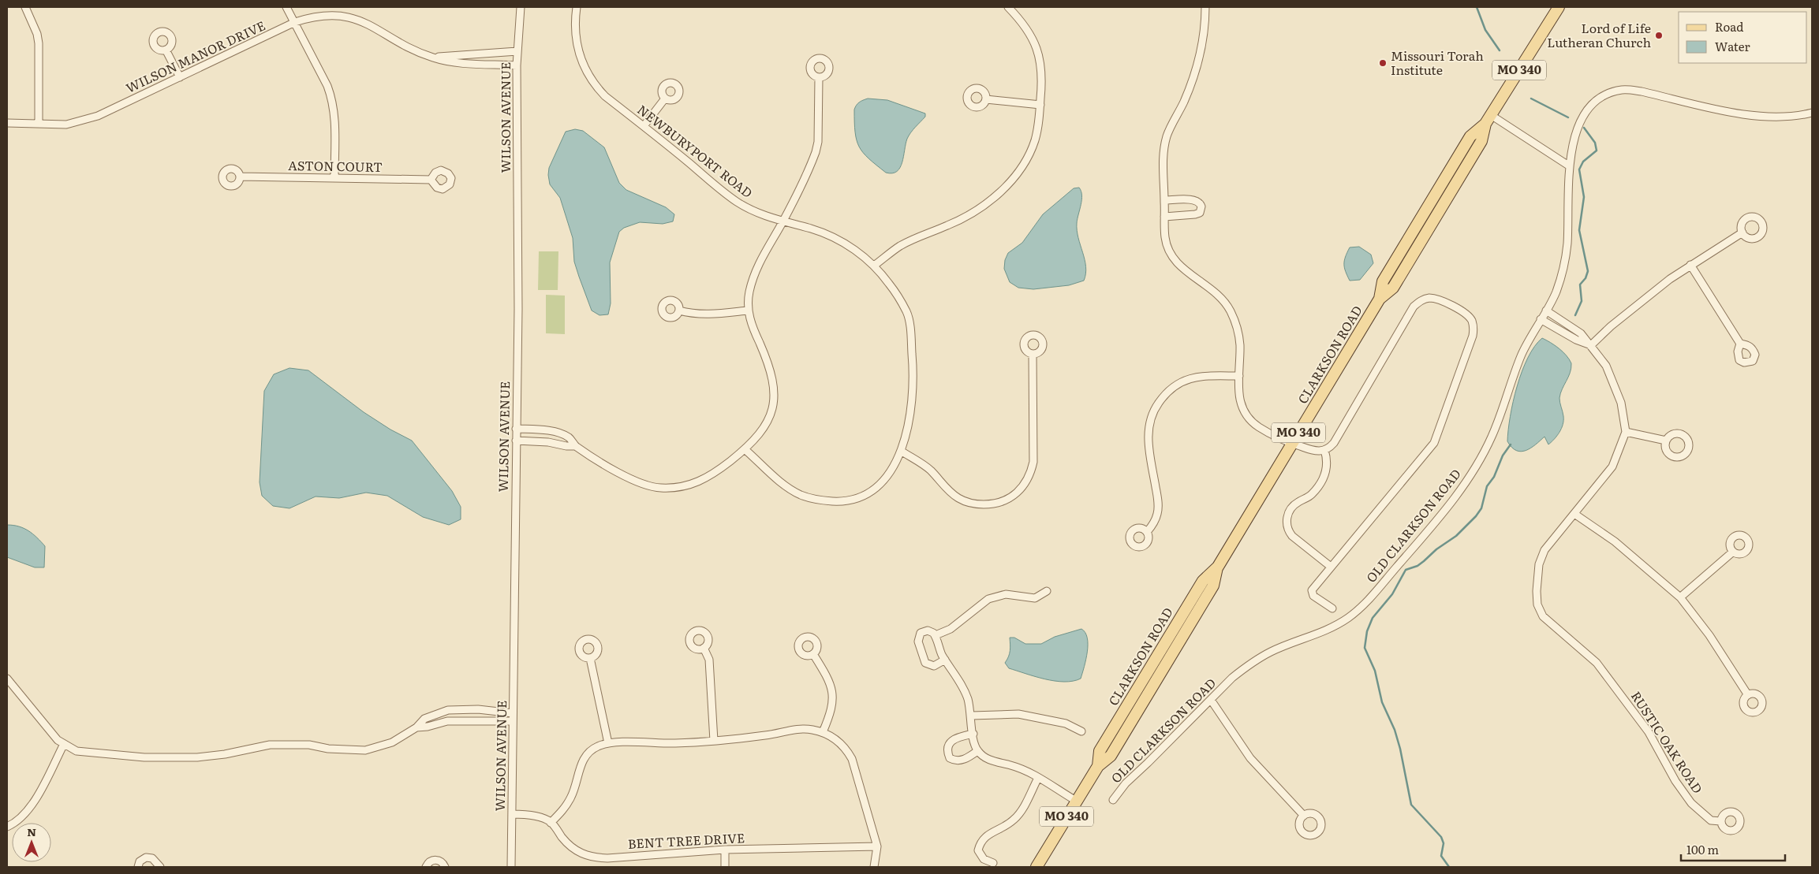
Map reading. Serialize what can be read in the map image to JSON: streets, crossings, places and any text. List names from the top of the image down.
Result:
{
  "streets": {
    "main road": ["MO 340", "CLARKSON ROAD"],
    "street": [
      "WILSON MANOR DRIVE",
      "WILSON AVENUE",
      "NEWBURYPORT ROAD",
      "ASTON COURT",
      "OLD CLARKSON ROAD",
      "RUSTIC OAK ROAD",
      "BENT TREE DRIVE"
    ]
  },
  "crossings": [
    ["WILSON MANOR DRIVE", "WILSON AVENUE"]
  ],
  "places": ["Lord of Life Lutheran Church", "Missouri Torah Institute"],
  "legend": ["Road", "Water"],
  "scale_bar": "100 m",
  "north": "top"
}
